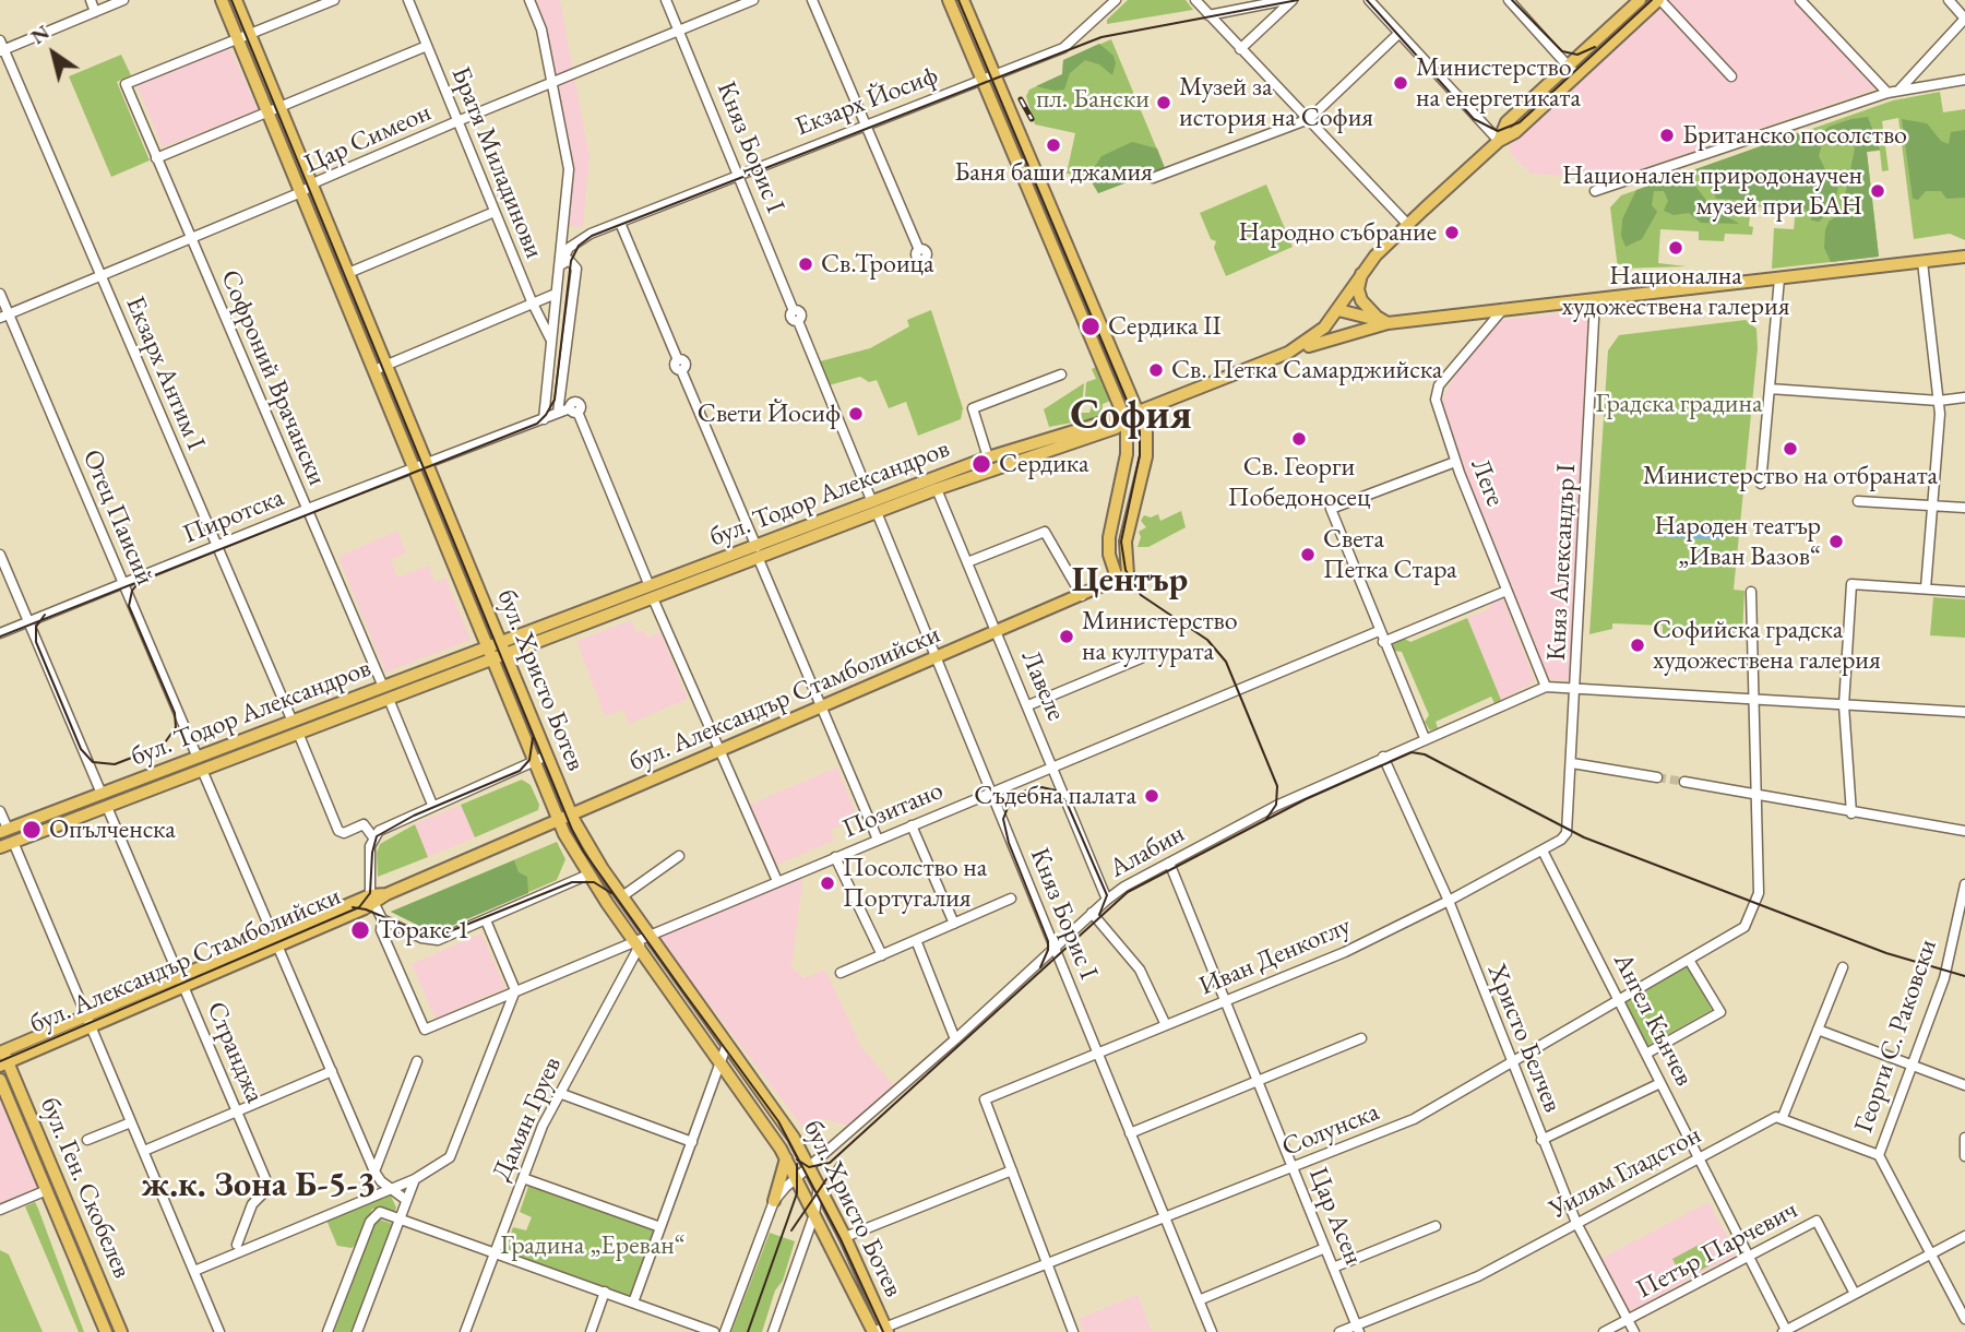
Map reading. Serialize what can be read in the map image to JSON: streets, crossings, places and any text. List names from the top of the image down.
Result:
{
  "streets": {
    "main road": [
      "бул. Тодор Александров",
      "бул. Христо Ботев",
      "бул. Александър Стамболийски",
      "бул. Ген. Скобелев"
    ],
    "street": [
      "Екзарх Йосиф",
      "Цар Симеон",
      "Княз Борис I",
      "Братя Миладинови",
      "Екзарх Антим I",
      "Софроний Врачански",
      "Леге",
      "Пиротска",
      "Отец Паисий",
      "Княз Александър I",
      "Лавеле",
      "Позитано",
      "Алабин",
      "Иван Денкоглу",
      "Ангел Кънчев",
      "Георги С. Раковски",
      "Христо Белчев",
      "Странджа",
      "Дамян Груев",
      "Солунска",
      "Уилям Гладстон",
      "Цар Асен",
      "Петър Парчевич"
    ]
  },
  "crossings": [
    ["Екзарх Йосиф", "Княз Борис I"],
    ["Цар Симеон", "Княз Борис I"],
    ["Цар Симеон", "Братя Миладинови"],
    ["Цар Симеон", "Екзарх Антим I"],
    ["Цар Симеон", "Софроний Врачански"],
    ["Цар Симеон", "Отец Паисий"],
    ["Цар Симеон", "бул. Христо Ботев"],
    ["Княз Борис I", "бул. Тодор Александров"],
    ["Княз Борис I", "бул. Александър Стамболийски"],
    ["Княз Борис I", "Позитано"],
    ["Княз Борис I", "Алабин"],
    ["Княз Борис I", "Иван Денкоглу"],
    ["Княз Борис I", "Солунска"],
    ["Екзарх Антим I", "бул. Тодор Александров"],
    ["Екзарх Антим I", "Пиротска"],
    ["Софроний Врачански", "бул. Тодор Александров"],
    ["Софроний Врачански", "Пиротска"],
    ["Софроний Врачански", "бул. Христо Ботев"],
    ["Леге", "Алабин"],
    ["бул. Тодор Александров", "Пиротска"],
    ["бул. Тодор Александров", "Отец Паисий"],
    ["бул. Тодор Александров", "бул. Христо Ботев"],
    ["бул. Тодор Александров", "Лавеле"],
    ["бул. Тодор Александров", "Странджа"],
    ["Пиротска", "Отец Паисий"],
    ["Пиротска", "бул. Христо Ботев"],
    ["Отец Паисий", "бул. Александър Стамболийски"],
    ["Княз Александър I", "Алабин"],
    ["Княз Александър I", "Иван Денкоглу"],
    ["бул. Христо Ботев", "бул. Александър Стамболийски"],
    ["бул. Христо Ботев", "Позитано"],
    ["бул. Христо Ботев", "Алабин"],
    ["бул. Христо Ботев", "Дамян Груев"],
    ["бул. Христо Ботев", "Солунска"],
    ["Лавеле", "бул. Александър Стамболийски"],
    ["Лавеле", "Позитано"],
    ["Лавеле", "Алабин"],
    ["бул. Александър Стамболийски", "Странджа"],
    ["бул. Александър Стамболийски", "бул. Ген. Скобелев"],
    ["Позитано", "Дамян Груев"],
    ["Алабин", "Христо Белчев"],
    ["Алабин", "Цар Асен"],
    ["Иван Денкоглу", "Ангел Кънчев"],
    ["Иван Денкоглу", "Христо Белчев"],
    ["Иван Денкоглу", "Цар Асен"],
    ["Ангел Кънчев", "Солунска"],
    ["Ангел Кънчев", "Уилям Гладстон"],
    ["Ангел Кънчев", "Петър Парчевич"],
    ["Христо Белчев", "Солунска"],
    ["Христо Белчев", "Уилям Гладстон"],
    ["Христо Белчев", "Петър Парчевич"],
    ["Солунска", "Цар Асен"],
    ["Уилям Гладстон", "Цар Асен"]
  ],
  "districts": ["София", "Център", "ж.к. Зона Б-5-3"],
  "parks": ["пл. Бански", "Градска градина", "Градина „Ереван“"],
  "places": [
    "Министерство на енергетиката",
    "Музей за история на София",
    "Британско посолство",
    "Баня баши джамия",
    "Национален природонаучен музей при БАН",
    "Народно събрание",
    "Национална художествена галерия",
    "Св.Троица",
    "Сердика II",
    "Св. Петка Самарджийска",
    "Свети Йосиф",
    "Св. Георги Победоносец",
    "Министерство на отбраната",
    "Сердика",
    "Народен театър „Иван Вазов“",
    "Света Петка Стара",
    "Министерство на културата",
    "Софийска градска художествена галерия",
    "Съдебна палата",
    "Опълченска",
    "Посолство на Португалия",
    "Торакс 1"
  ],
  "north": "top left"
}
